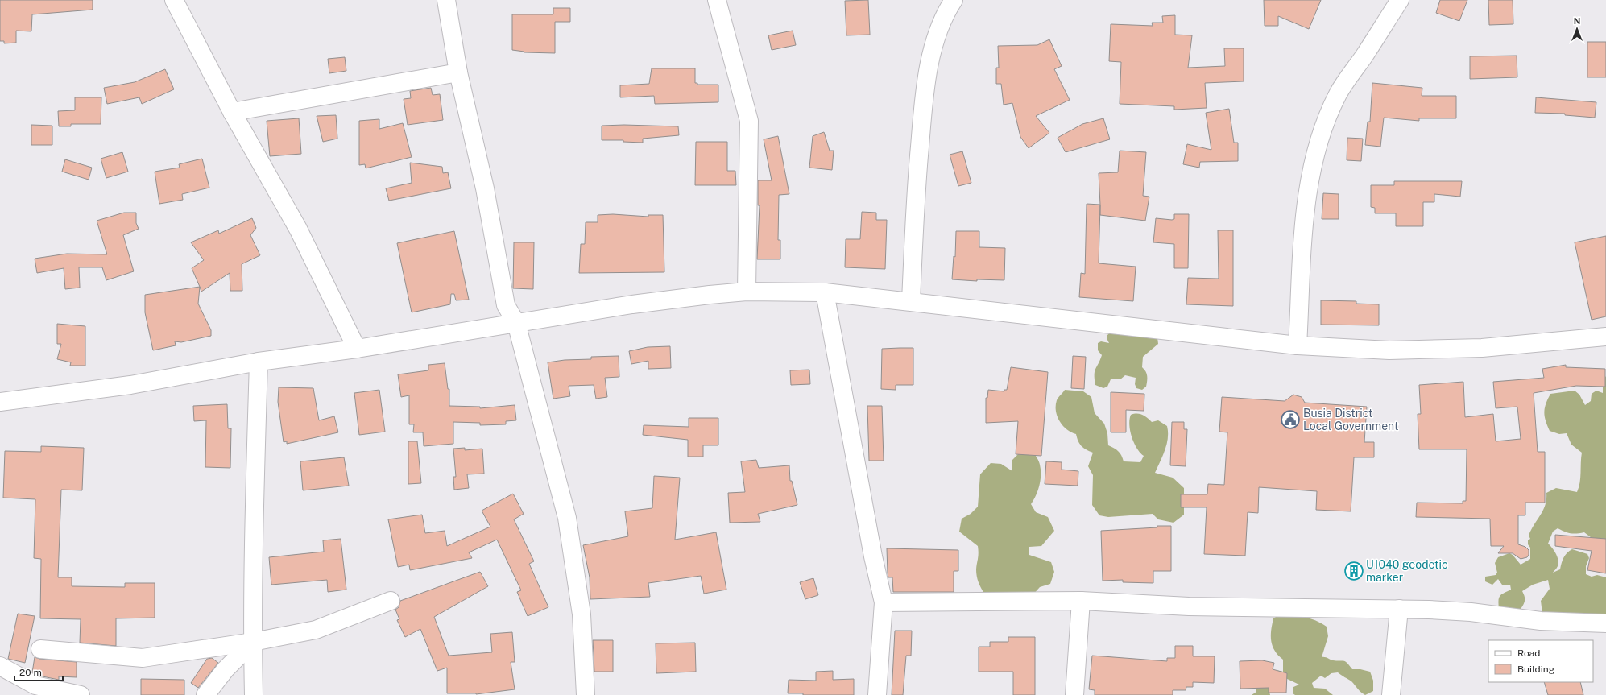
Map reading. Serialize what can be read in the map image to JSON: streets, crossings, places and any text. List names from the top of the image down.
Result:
{
  "places": {
    "public building": ["Busia District Local Government"],
    "building": ["U1040 geodetic marker"]
  },
  "legend": ["Road", "Building"],
  "scale_bar": "20 m",
  "north": "top"
}
